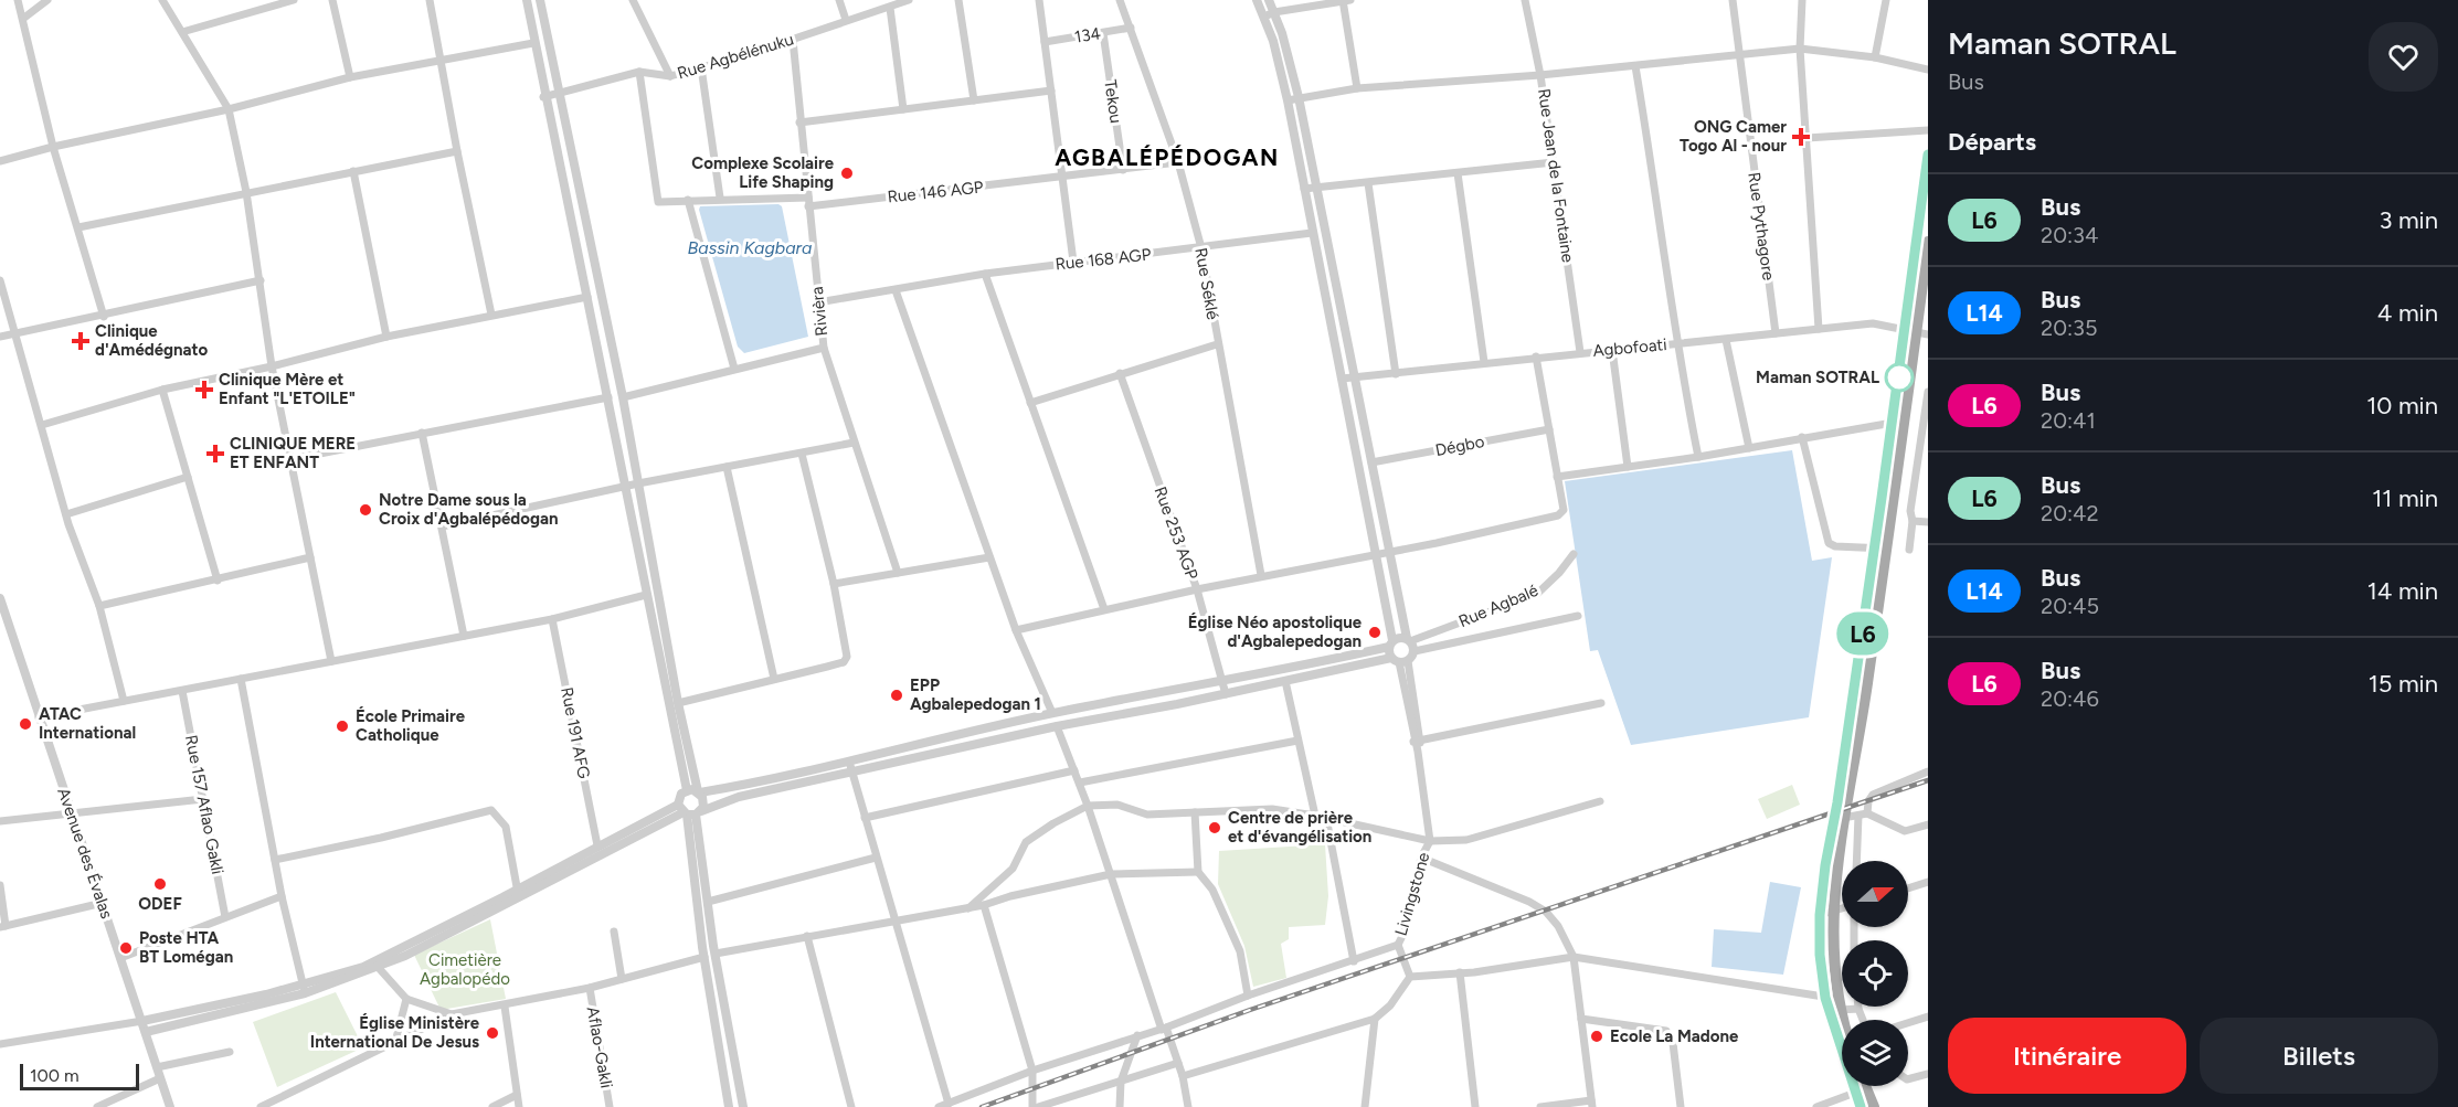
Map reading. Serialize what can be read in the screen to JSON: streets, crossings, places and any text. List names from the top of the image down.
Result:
{
  "streets": {
    "street": [
      "134",
      "Rue Agbélénuku",
      "Tekou",
      "Rue Jean de la Fontaine",
      "Rue 146 AGP",
      "Rue Pythagore",
      "Rue 168 AGP",
      "Rue Séklé",
      "Rivièra",
      "Agbofoati",
      "Dégbo",
      "Rue 253 AGP",
      "Rue Agbalé",
      "Rue 191 AFG",
      "Rue 157 Aflao Gakli",
      "Avenue des Évalas",
      "Livingstone",
      "Aflao-Gakli"
    ]
  },
  "crossings": [
    ["134", "Tekou"],
    ["134", "Rue Séklé"],
    ["Rue Agbélénuku", "Rue 146 AGP"],
    ["Rue Agbélénuku", "Rivièra"],
    ["Tekou", "Rue 146 AGP"],
    ["Rue Jean de la Fontaine", "Agbofoati"],
    ["Rue 146 AGP", "Rue Séklé"],
    ["Rue 146 AGP", "Rivièra"],
    ["Rue Pythagore", "Agbofoati"],
    ["Rue 168 AGP", "Rue Séklé"],
    ["Rue 168 AGP", "Rivièra"]
  ],
  "districts": ["AGBALÉPÉDOGAN"],
  "water": ["Bassin Kagbara"],
  "parks": ["Cimetière Agbalopédo"],
  "places": {
    "health": [
      "ONG Camer Togo Al - nour",
      "Clinique d'Amédégnato",
      "Clinique Mère et Enfant \"L'ETOILE\"",
      "CLINIQUE MERE ET ENFANT"
    ],
    "other": [
      "Complexe Scolaire Life Shaping",
      "Maman SOTRAL",
      "Notre Dame sous la Croix d'Agbalépédogan",
      "Église Néo apostolique d'Agbalepedogan",
      "EPP Agbalepedogan 1",
      "ATAC International",
      "École Primaire Catholique",
      "Centre de prière et d'évangélisation",
      "ODEF",
      "Poste HTA BT Lomégan",
      "Église Ministère International De Jesus",
      "Ecole La Madone"
    ]
  },
  "lines": ["bus line L6"],
  "scale_bar": "100 m",
  "north": "right",
  "page": {
    "on_map": "L6",
    "heading": [
      ["Maman SOTRAL", "Bus"],
      "Départs"
    ],
    "list": [
      {
        "mark": "L6",
        "name": "Bus",
        "note": "20:34",
        "value": "3 min"
      },
      {
        "mark": "L14",
        "name": "Bus",
        "note": "20:35",
        "value": "4 min"
      },
      {
        "mark": "L6",
        "name": "Bus",
        "note": "20:41",
        "value": "10 min"
      },
      {
        "mark": "L6",
        "name": "Bus",
        "note": "20:42",
        "value": "11 min"
      },
      {
        "mark": "L14",
        "name": "Bus",
        "note": "20:45",
        "value": "14 min"
      },
      {
        "mark": "L6",
        "name": "Bus",
        "note": "20:46",
        "value": "15 min"
      }
    ],
    "buttons": ["Itinéraire", "Billets"],
    "scale": "100 m"
  }
}
